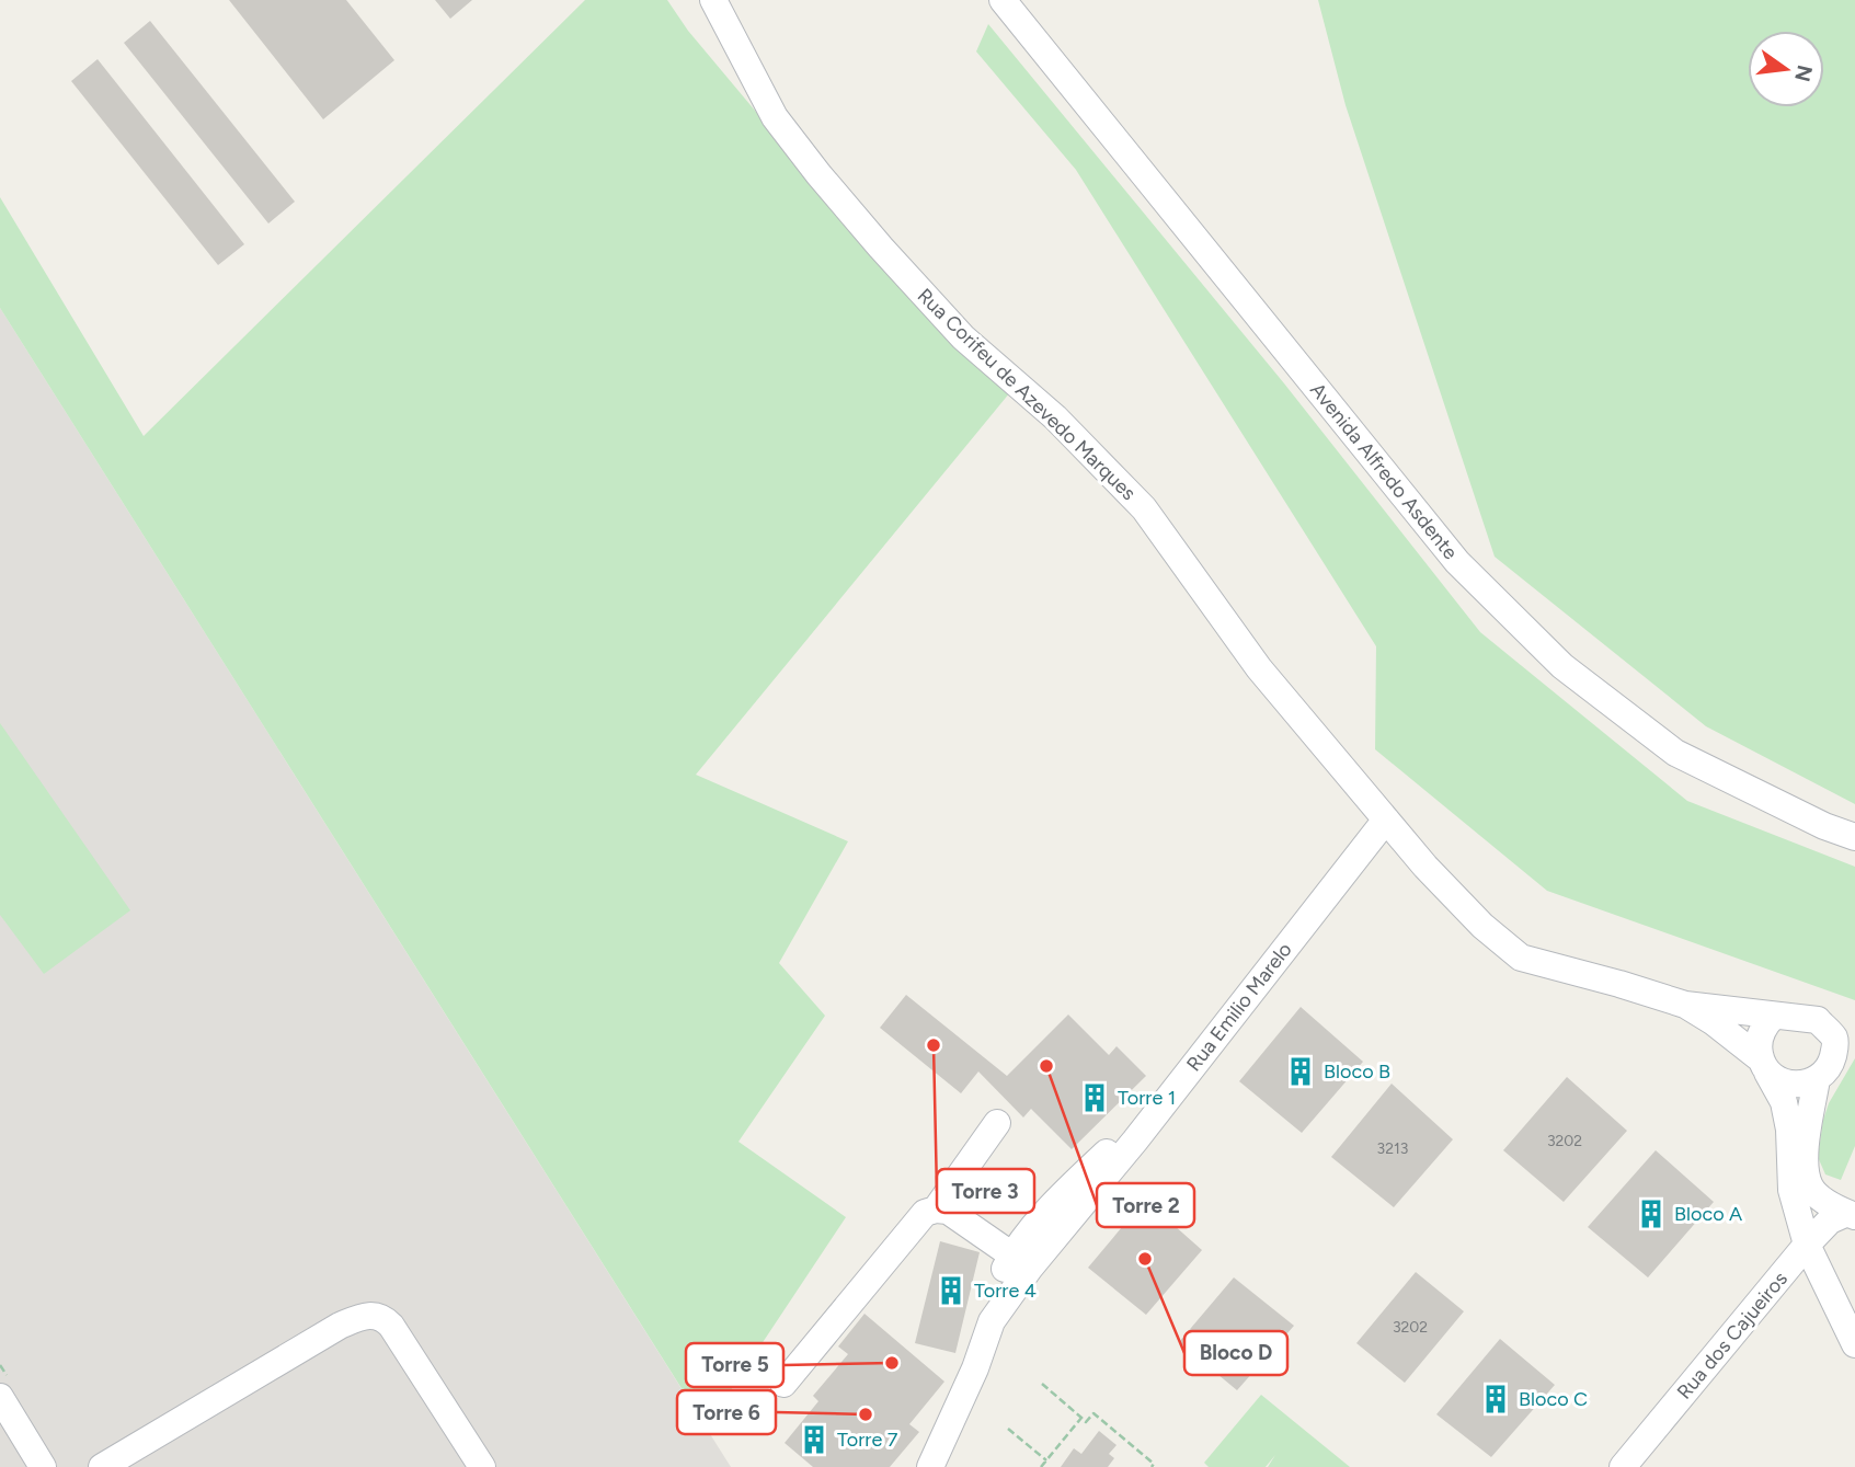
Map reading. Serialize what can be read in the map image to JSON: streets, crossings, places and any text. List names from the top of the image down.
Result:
{
  "streets": {
    "street": [
      "Rua Corifeu de Azevedo Marques",
      "Avenida Alfredo Asdente",
      "Rua Emilio Marelo",
      "Rua dos Cajueiros"
    ]
  },
  "crossings": [
    ["Rua Corifeu de Azevedo Marques", "Rua Emilio Marelo"]
  ],
  "places": {
    "other": [
      "Torre 3",
      "Torre 2",
      "Bloco D",
      "Torre 5",
      "Torre 6"
    ],
    "building": [
      "Bloco B",
      "Torre 1",
      "Bloco A",
      "Torre 4",
      "Bloco C",
      "Torre 7"
    ]
  },
  "house_numbers": ["3202", "3213", "3202"],
  "north": "right"
}
